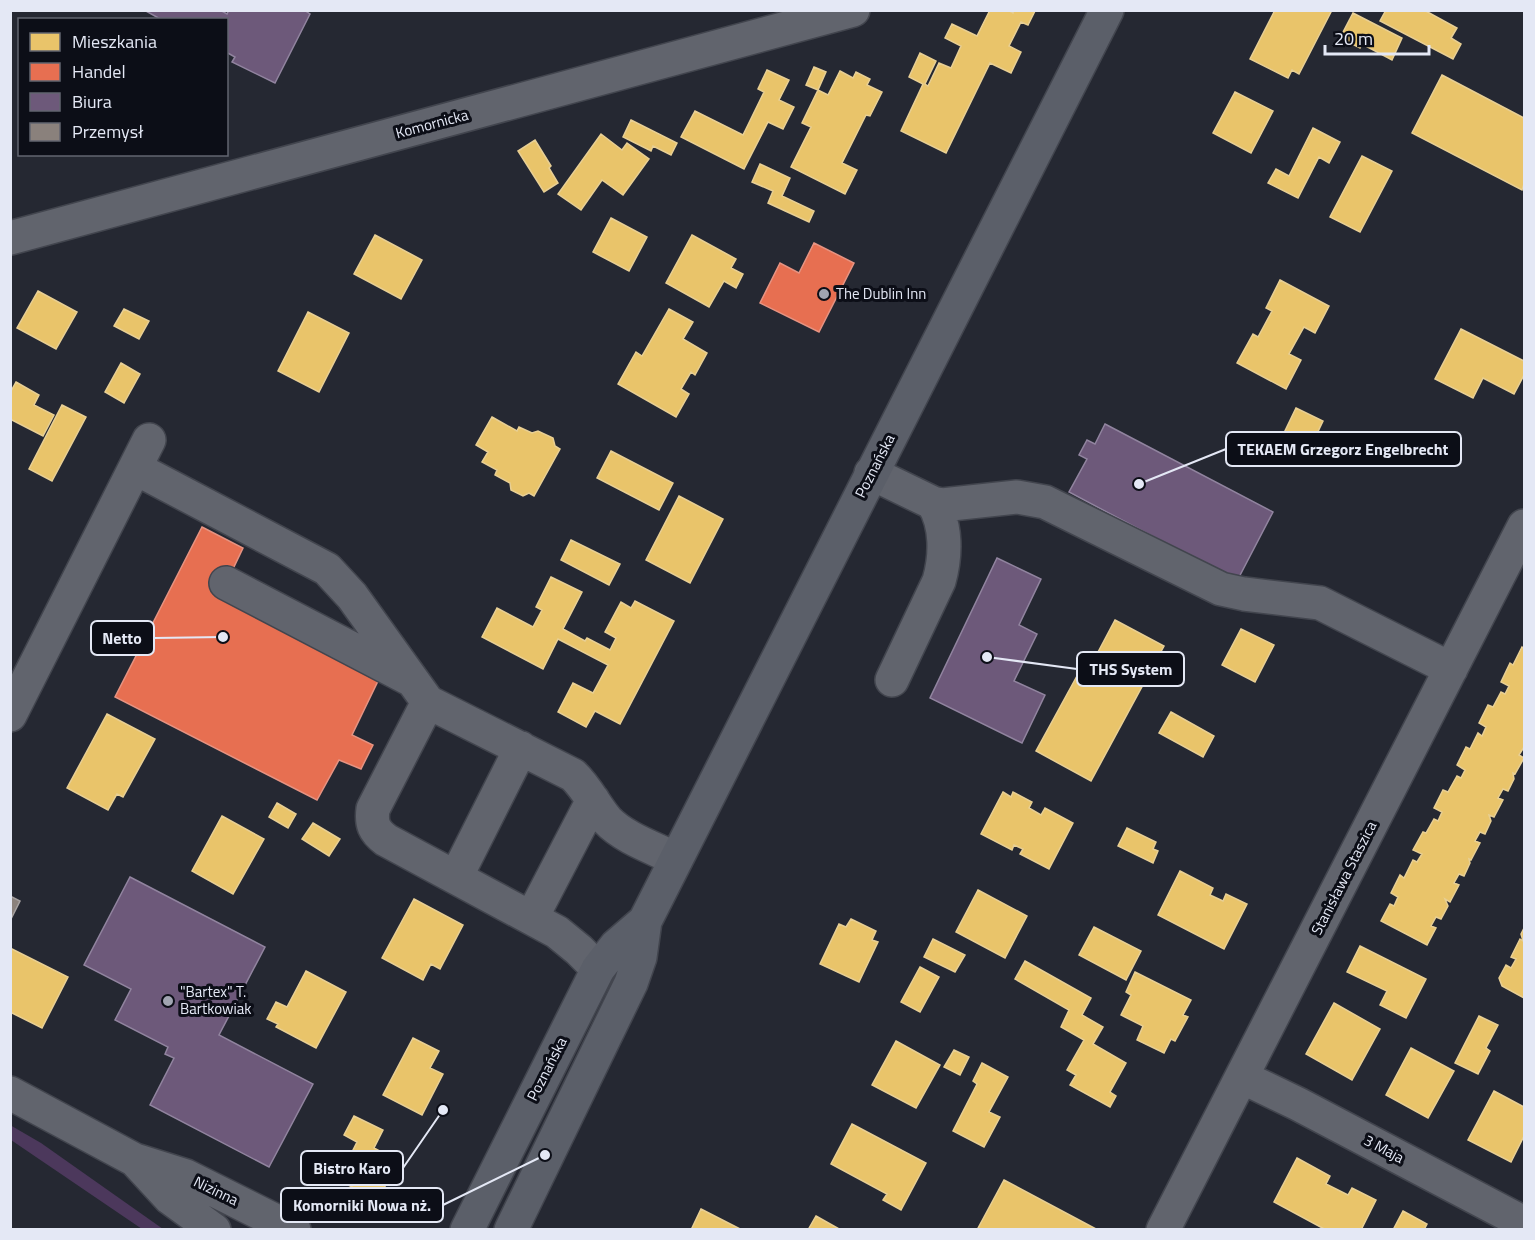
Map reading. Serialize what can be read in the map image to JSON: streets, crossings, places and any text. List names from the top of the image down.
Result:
{
  "streets": {
    "main road": ["Poznańska"],
    "street": [
      "Komornicka",
      "Stanisława Staszica",
      "3 Maja",
      "Nizinna"
    ]
  },
  "crossings": [
    ["Stanisława Staszica", "3 Maja"]
  ],
  "places": [
    "The Dublin Inn",
    "TEKAEM Grzegorz Engelbrecht",
    "Netto",
    "THS System",
    "\"Bartex\" T. Bartkowiak",
    "Bistro Karo",
    "Komorniki Nowa nż."
  ],
  "legend": [
    "Mieszkania",
    "Handel",
    "Biura",
    "Przemysł"
  ],
  "scale_bar": "20 m"
}
